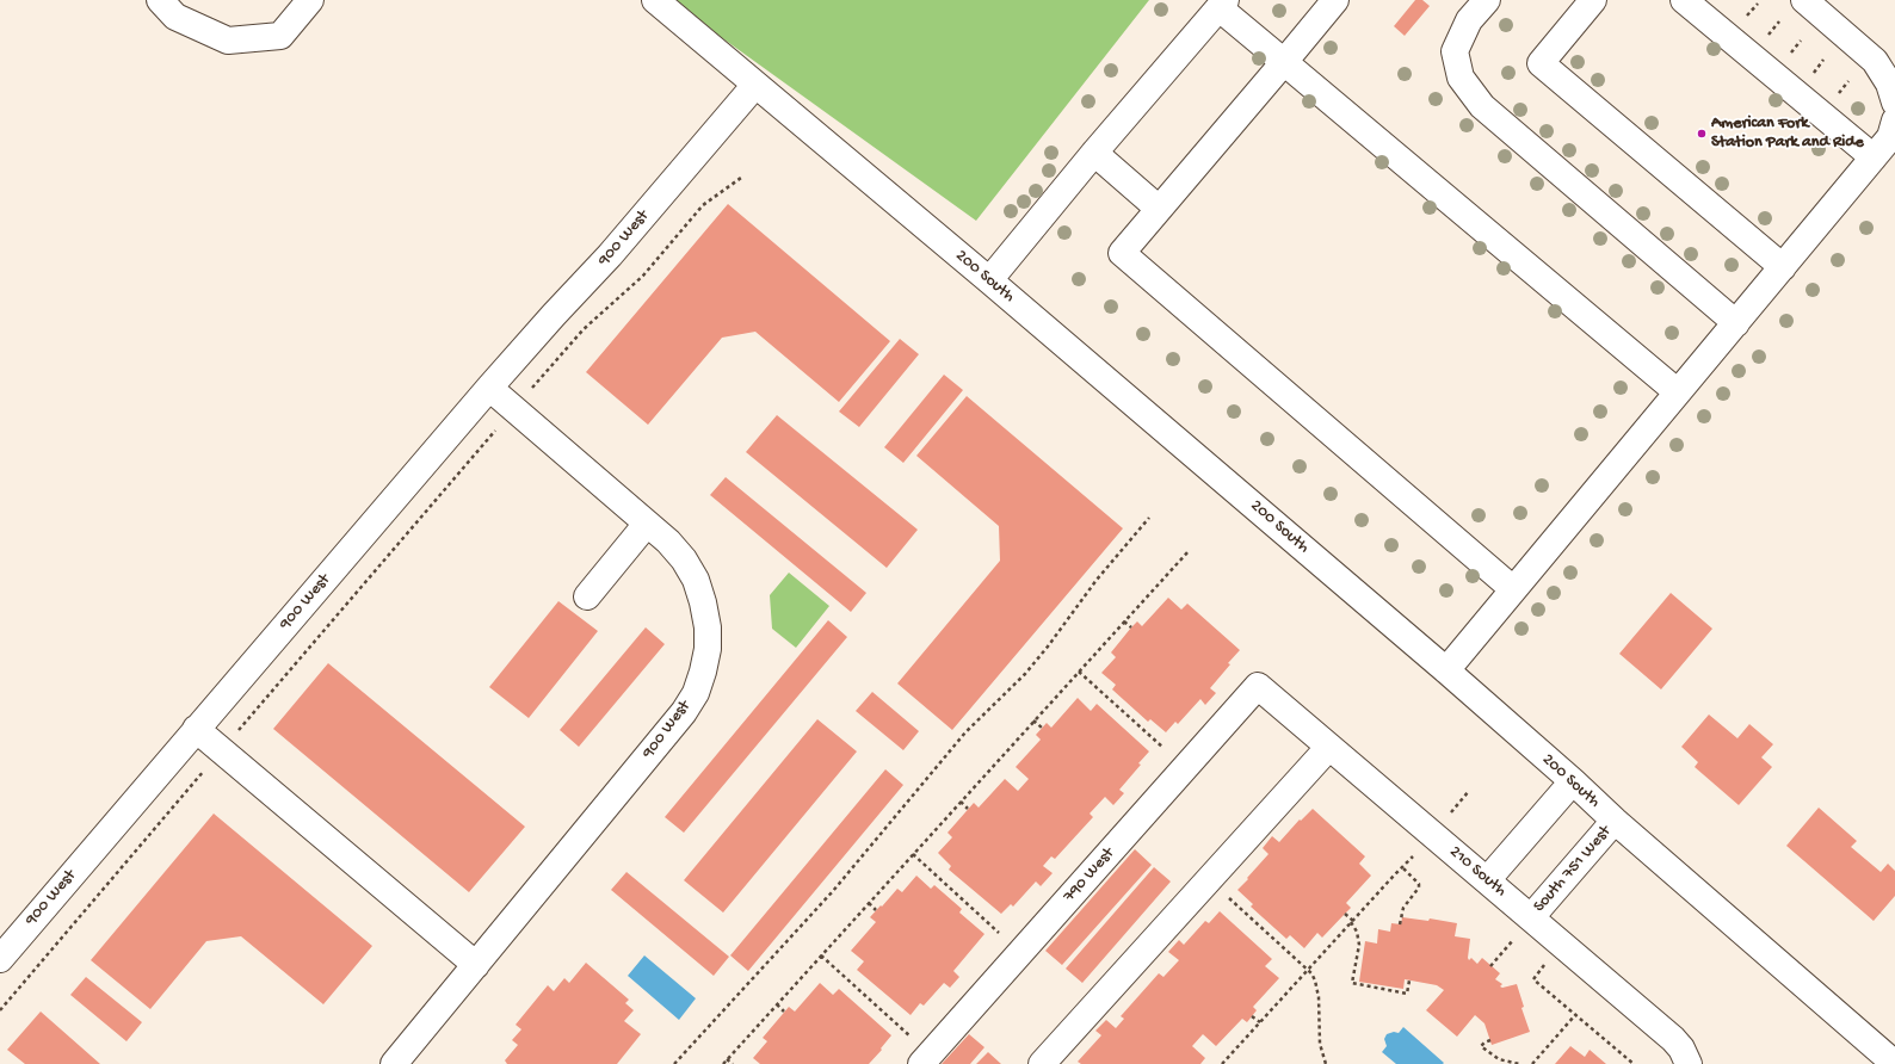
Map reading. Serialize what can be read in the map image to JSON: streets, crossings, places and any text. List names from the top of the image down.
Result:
{
  "streets": {
    "street": [
      "900 West",
      "200 South",
      "South 751 West",
      "210 South",
      "790 West"
    ]
  },
  "crossings": [
    ["900 West", "200 South"],
    ["200 South", "South 751 West"],
    ["South 751 West", "210 South"],
    ["210 South", "790 West"]
  ],
  "places": ["American Fork Station Park and Ride"]
}
